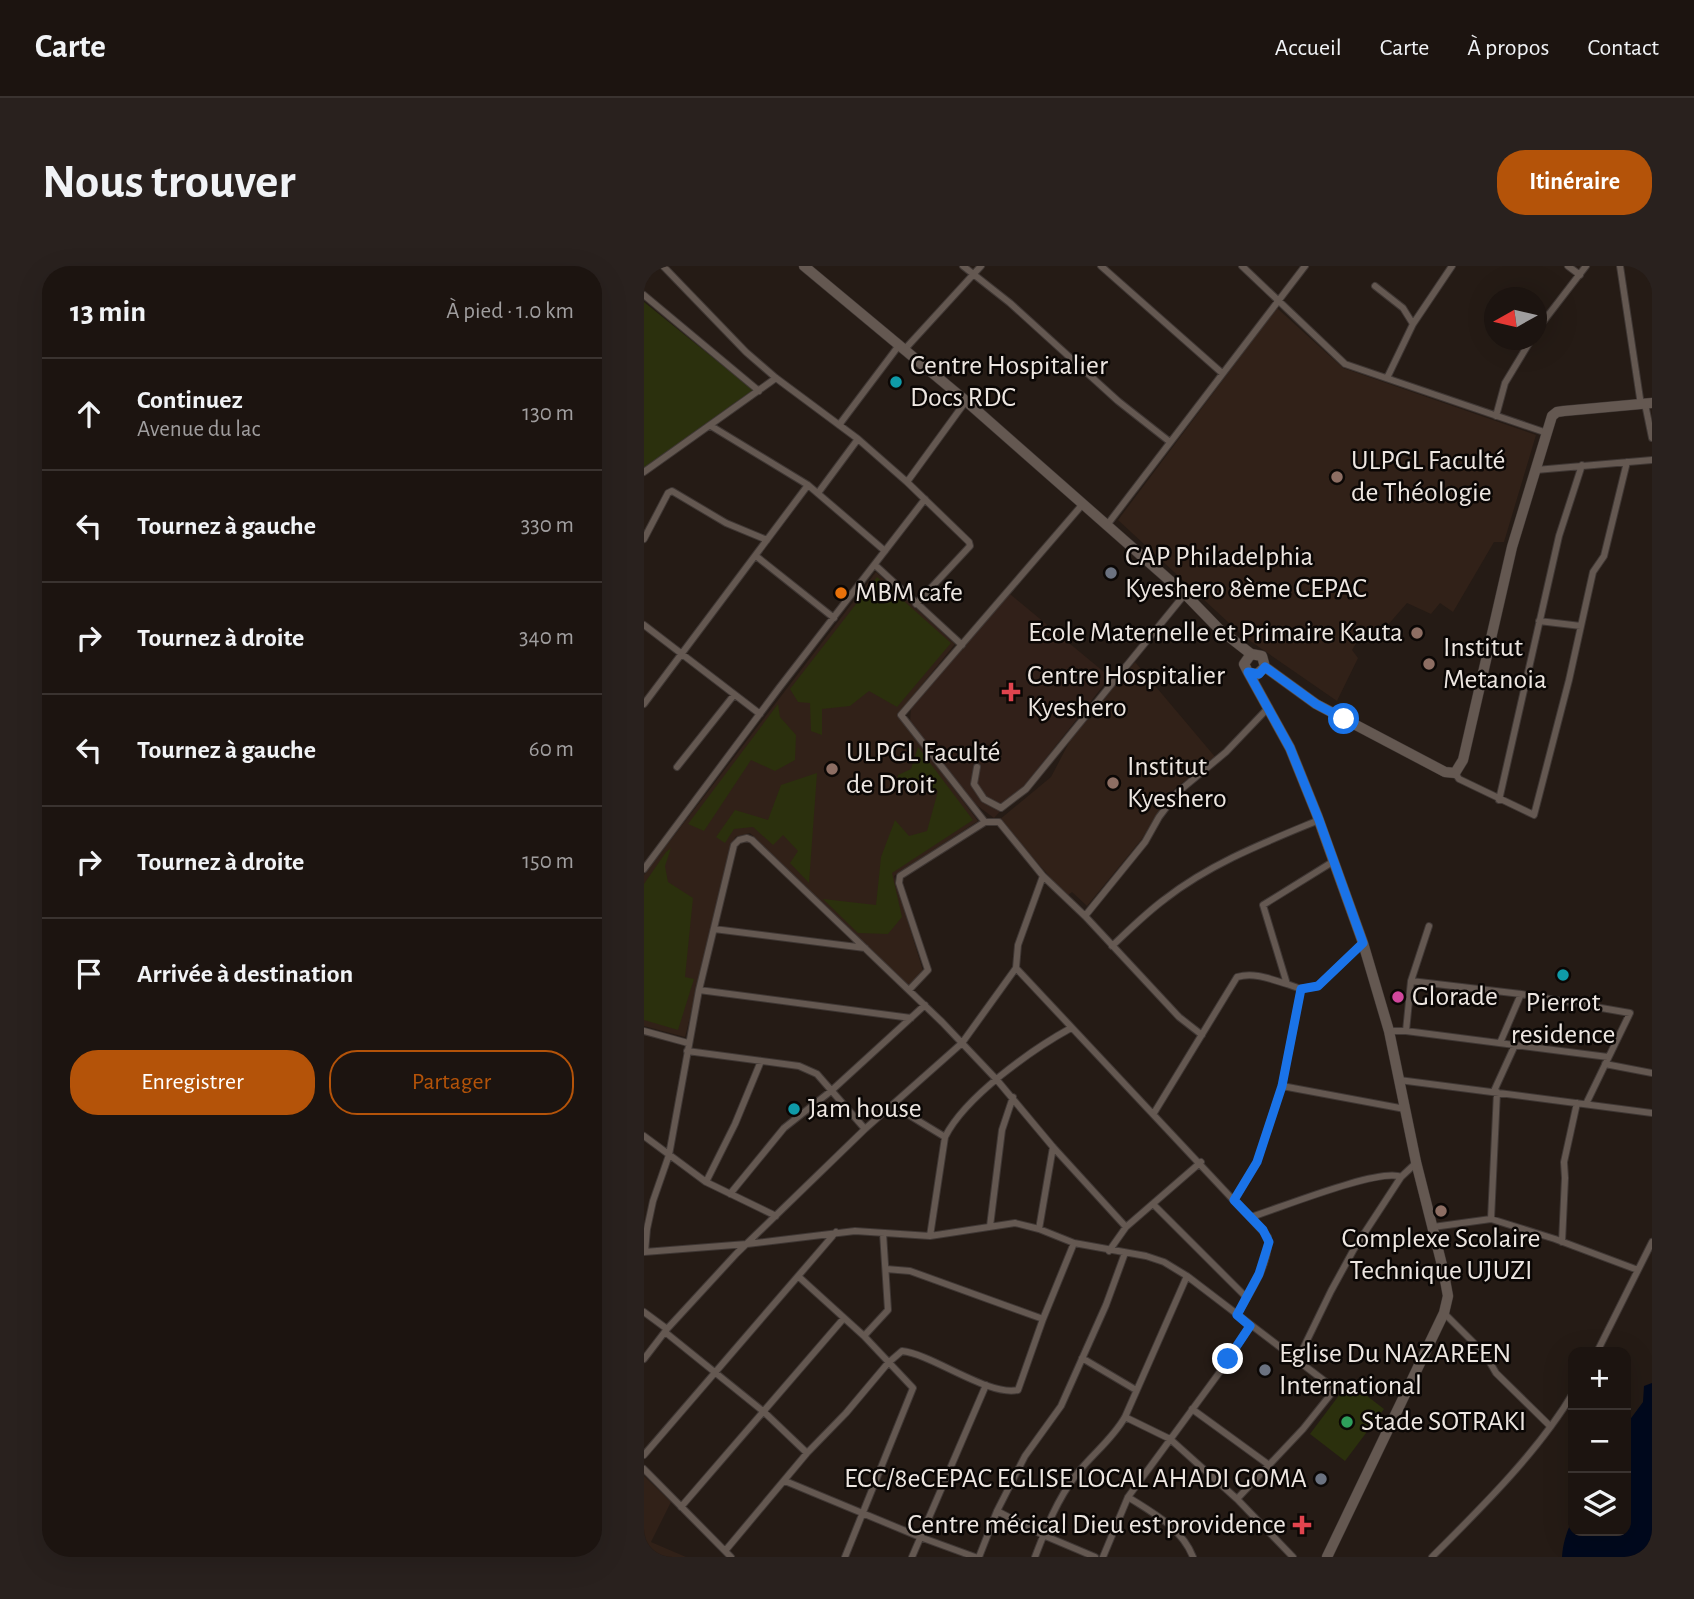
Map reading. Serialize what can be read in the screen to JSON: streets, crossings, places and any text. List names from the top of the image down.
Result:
{
  "places": {
    "other": [
      "Centre Hospitalier Docs RDC",
      "ULPGL Faculté de Théologie",
      "CAP Philadelphia Kyeshero 8ème CEPAC",
      "MBM cafe",
      "Ecole Maternelle et Primaire Kauta",
      "Institut Metanoia",
      "ULPGL Faculté de Droit",
      "Institut Kyeshero",
      "Pierrot residence",
      "Glorade",
      "Jam house",
      "Complexe Scolaire Technique UJUZI",
      "Eglise Du NAZAREEN International",
      "Stade SOTRAKI",
      "ECC/8eCEPAC EGLISE LOCAL AHADI GOMA"
    ],
    "health": ["Centre Hospitalier Kyeshero", "Centre mécical Dieu est providence"]
  },
  "north": "left",
  "page": {
    "header": "Carte",
    "nav": [
      "Accueil",
      "Carte",
      "À propos",
      "Contact"
    ],
    "buttons": [
      "Itinéraire",
      ["Enregistrer", "Partager"]
    ],
    "title": "Nous trouver",
    "heading": ["13 min", "À pied · 1.0 km"],
    "list": [
      ["Continuez", "Avenue du lac", "130 m"],
      ["Tournez à gauche", "330 m"],
      ["Tournez à droite", "340 m"],
      ["Tournez à gauche", "60 m"],
      ["Tournez à droite", "150 m"],
      "Arrivée à destination"
    ],
    "map_buttons": ["+", "−"]
  }
}
